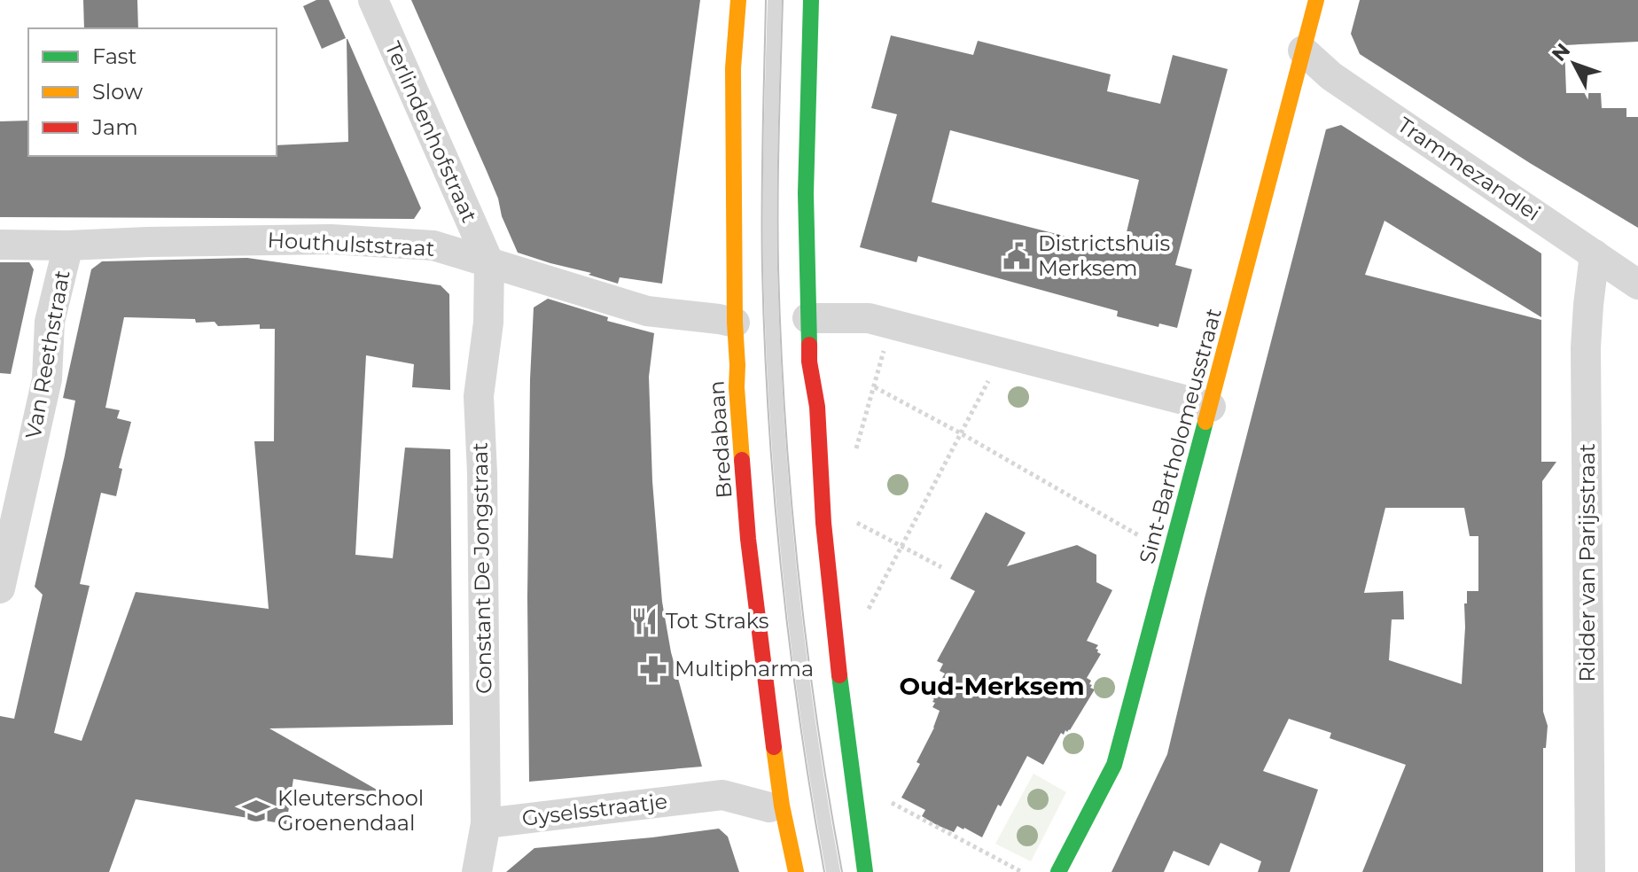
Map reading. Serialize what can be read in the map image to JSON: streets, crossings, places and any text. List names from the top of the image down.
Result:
{
  "streets": {
    "main road": ["Sint-Bartholomeusstraat", "Bredabaan"],
    "street": [
      "Terlindenhofstraat",
      "Trammezandlei",
      "Houthulststraat",
      "Van Reethstraat",
      "Ridder van Parijsstraat",
      "Constant De Jongstraat",
      "Gyselsstraatje"
    ]
  },
  "crossings": [
    ["Terlindenhofstraat", "Houthulststraat"],
    ["Terlindenhofstraat", "Constant De Jongstraat"],
    ["Trammezandlei", "Sint-Bartholomeusstraat"],
    ["Trammezandlei", "Ridder van Parijsstraat"],
    ["Houthulststraat", "Van Reethstraat"],
    ["Houthulststraat", "Bredabaan"],
    ["Houthulststraat", "Constant De Jongstraat"],
    ["Constant De Jongstraat", "Gyselsstraatje"]
  ],
  "districts": ["Oud-Merksem"],
  "places": {
    "public building": ["Districtshuis Merksem"],
    "restaurant": ["Tot Straks"],
    "pharmacy": ["Multipharma"],
    "school or university": ["Kleuterschool Groenendaal"]
  },
  "legend": ["Fast", "Slow", "Jam"],
  "north": "top left"
}
